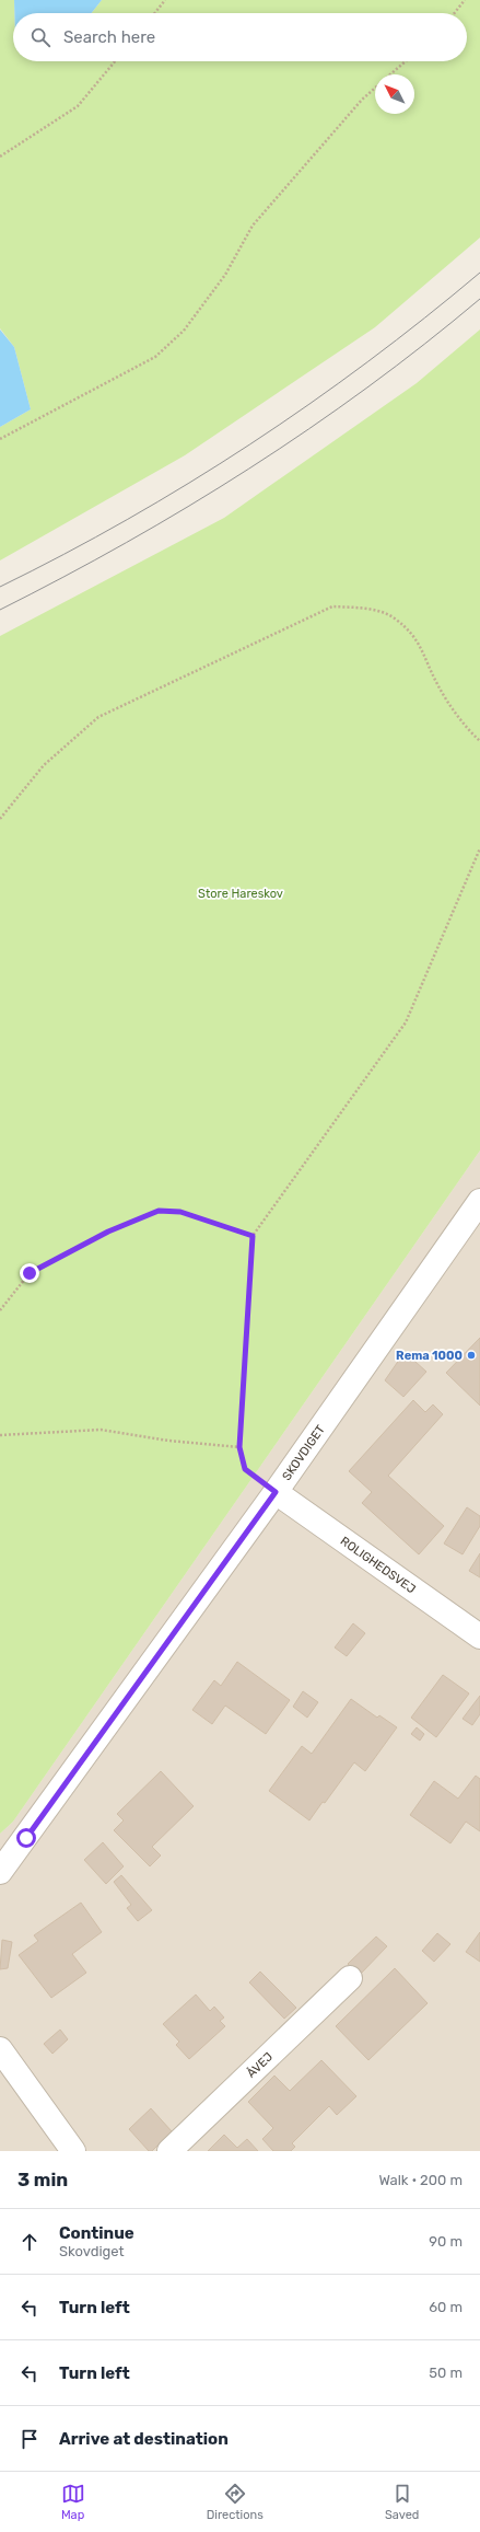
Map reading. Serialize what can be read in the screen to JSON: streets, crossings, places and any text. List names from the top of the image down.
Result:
{
  "streets": {
    "street": ["SKOVDIGET", "ROLIGHEDSVEJ", "ÅVEJ"]
  },
  "crossings": [
    ["SKOVDIGET", "ROLIGHEDSVEJ"]
  ],
  "parks": ["Store Hareskov"],
  "places": ["Rema 1000"],
  "north": "top left",
  "page": {
    "search": "Search here",
    "heading": ["3 min", "Walk · 200 m"],
    "list": [
      ["Continue", "Skovdiget", "90 m"],
      ["Turn left", "60 m"],
      ["Turn left", "50 m"],
      "Arrive at destination"
    ],
    "nav": ["Map", "Directions", "Saved"]
  }
}
